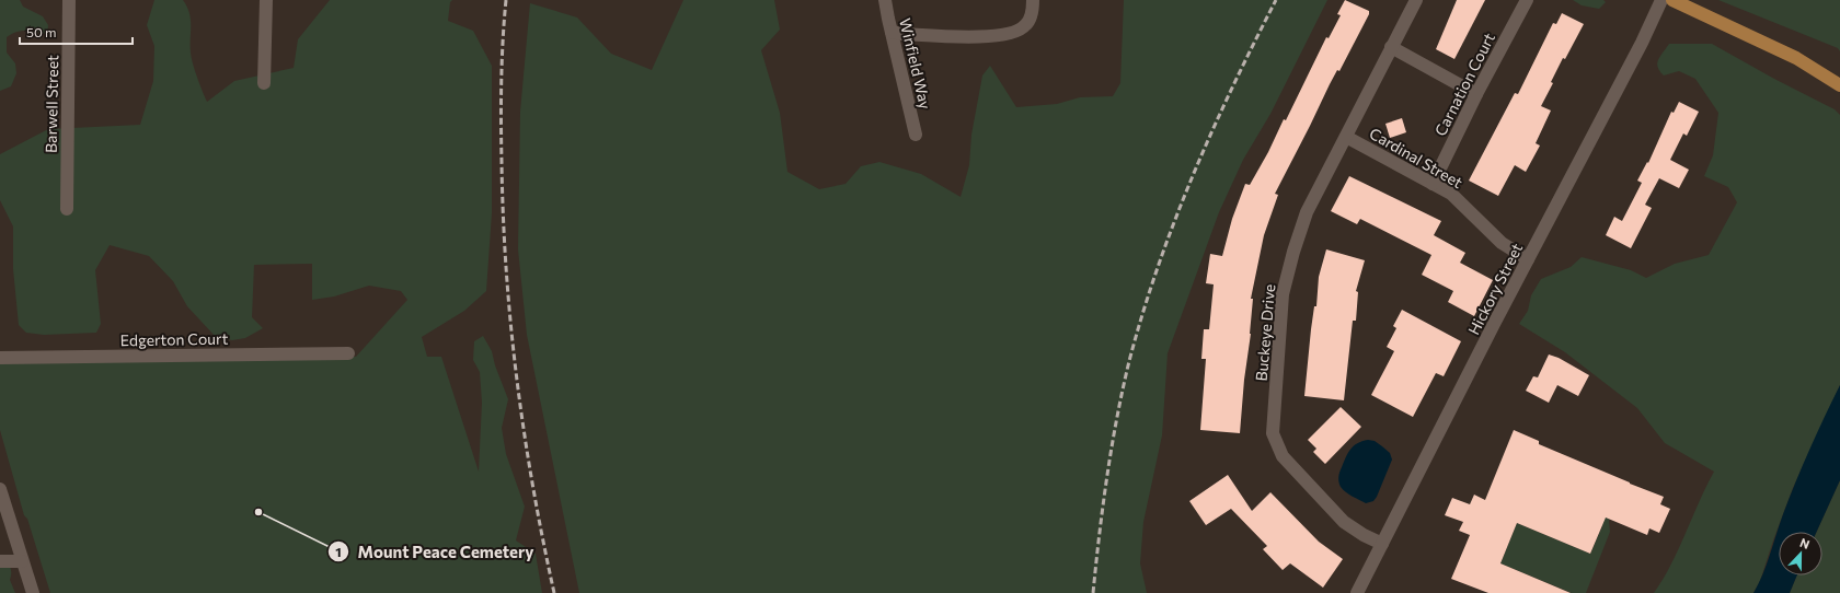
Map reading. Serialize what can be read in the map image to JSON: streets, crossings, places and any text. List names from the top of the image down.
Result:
{
  "streets": {
    "street": [
      "Winfield Way",
      "Carnation Court",
      "Barwell Street",
      "Cardinal Street",
      "Hickory Street",
      "Buckeye Drive",
      "Edgerton Court"
    ]
  },
  "crossings": [
    ["Carnation Court", "Cardinal Street"],
    ["Cardinal Street", "Hickory Street"],
    ["Cardinal Street", "Buckeye Drive"],
    ["Hickory Street", "Buckeye Drive"]
  ],
  "places": ["Mount Peace Cemetery"],
  "scale_bar": "50 m",
  "north": "top"
}
